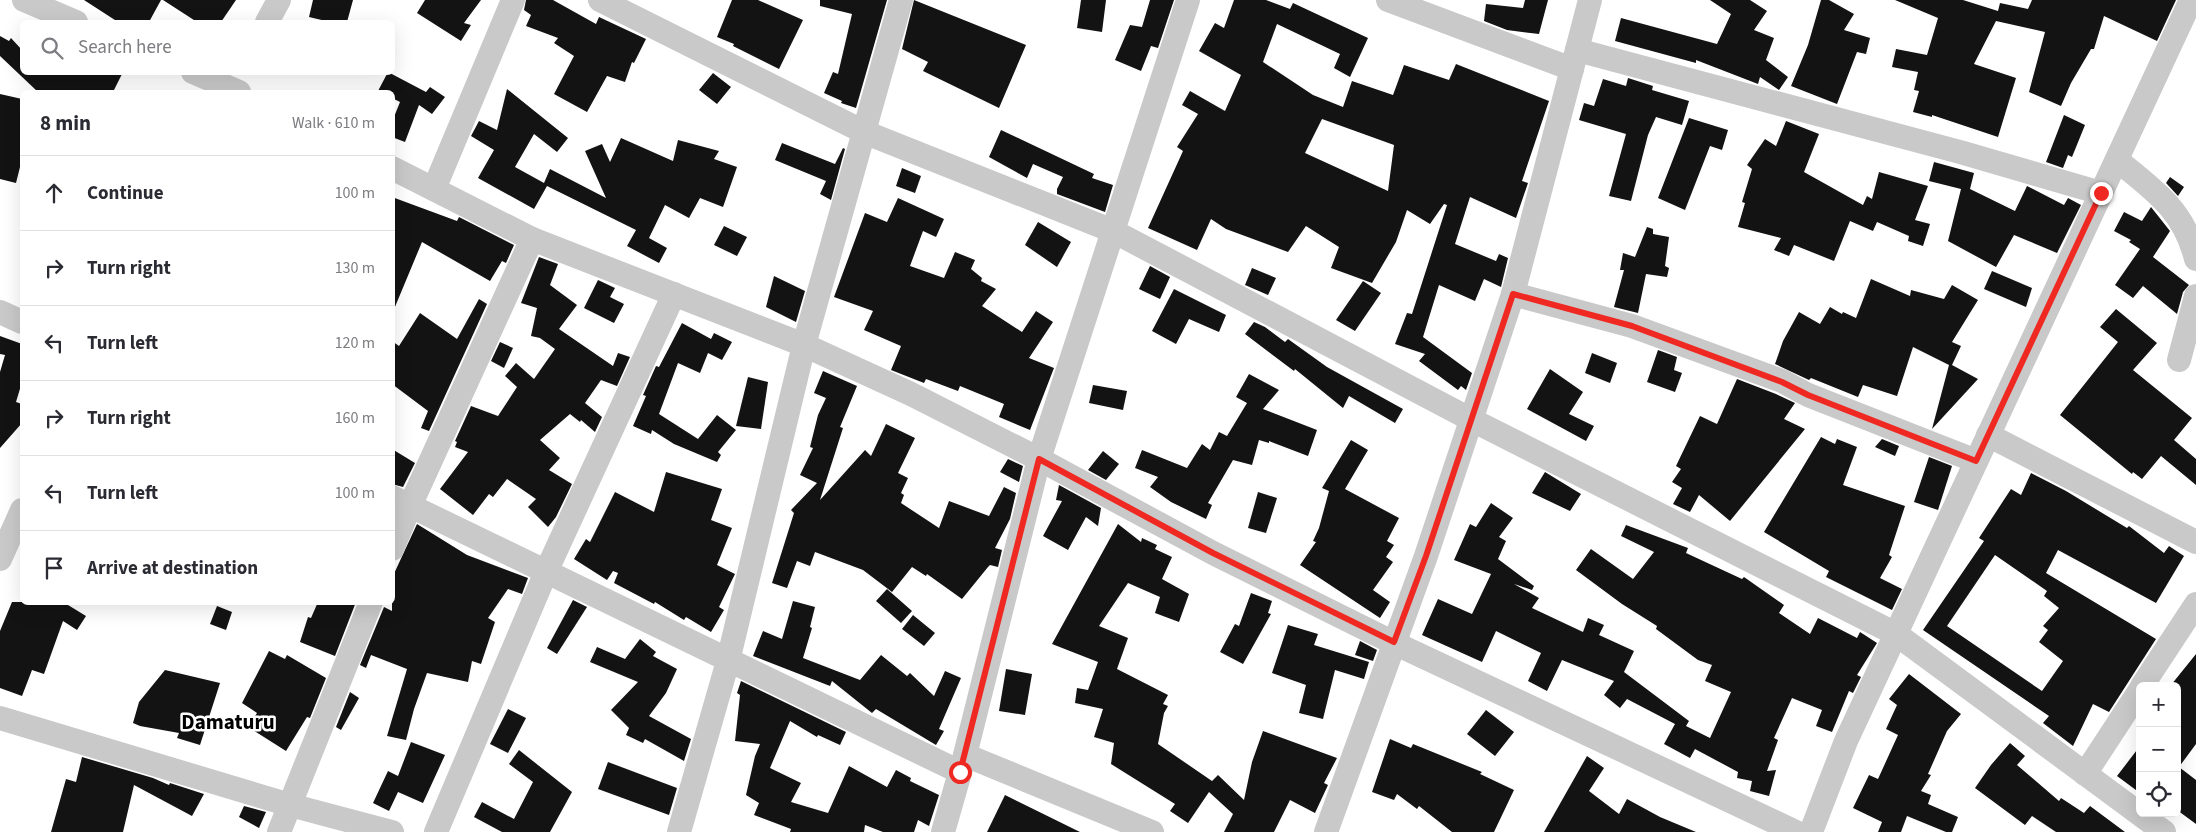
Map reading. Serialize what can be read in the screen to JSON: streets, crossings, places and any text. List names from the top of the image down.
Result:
{
  "districts": ["Damaturu"],
  "page": {
    "search": "Search here",
    "heading": ["8 min", "Walk · 610 m"],
    "list": [
      ["Continue", "100 m"],
      ["Turn right", "130 m"],
      ["Turn left", "120 m"],
      ["Turn right", "160 m"],
      ["Turn left", "100 m"],
      "Arrive at destination"
    ],
    "map_buttons": ["+", "−"]
  }
}
